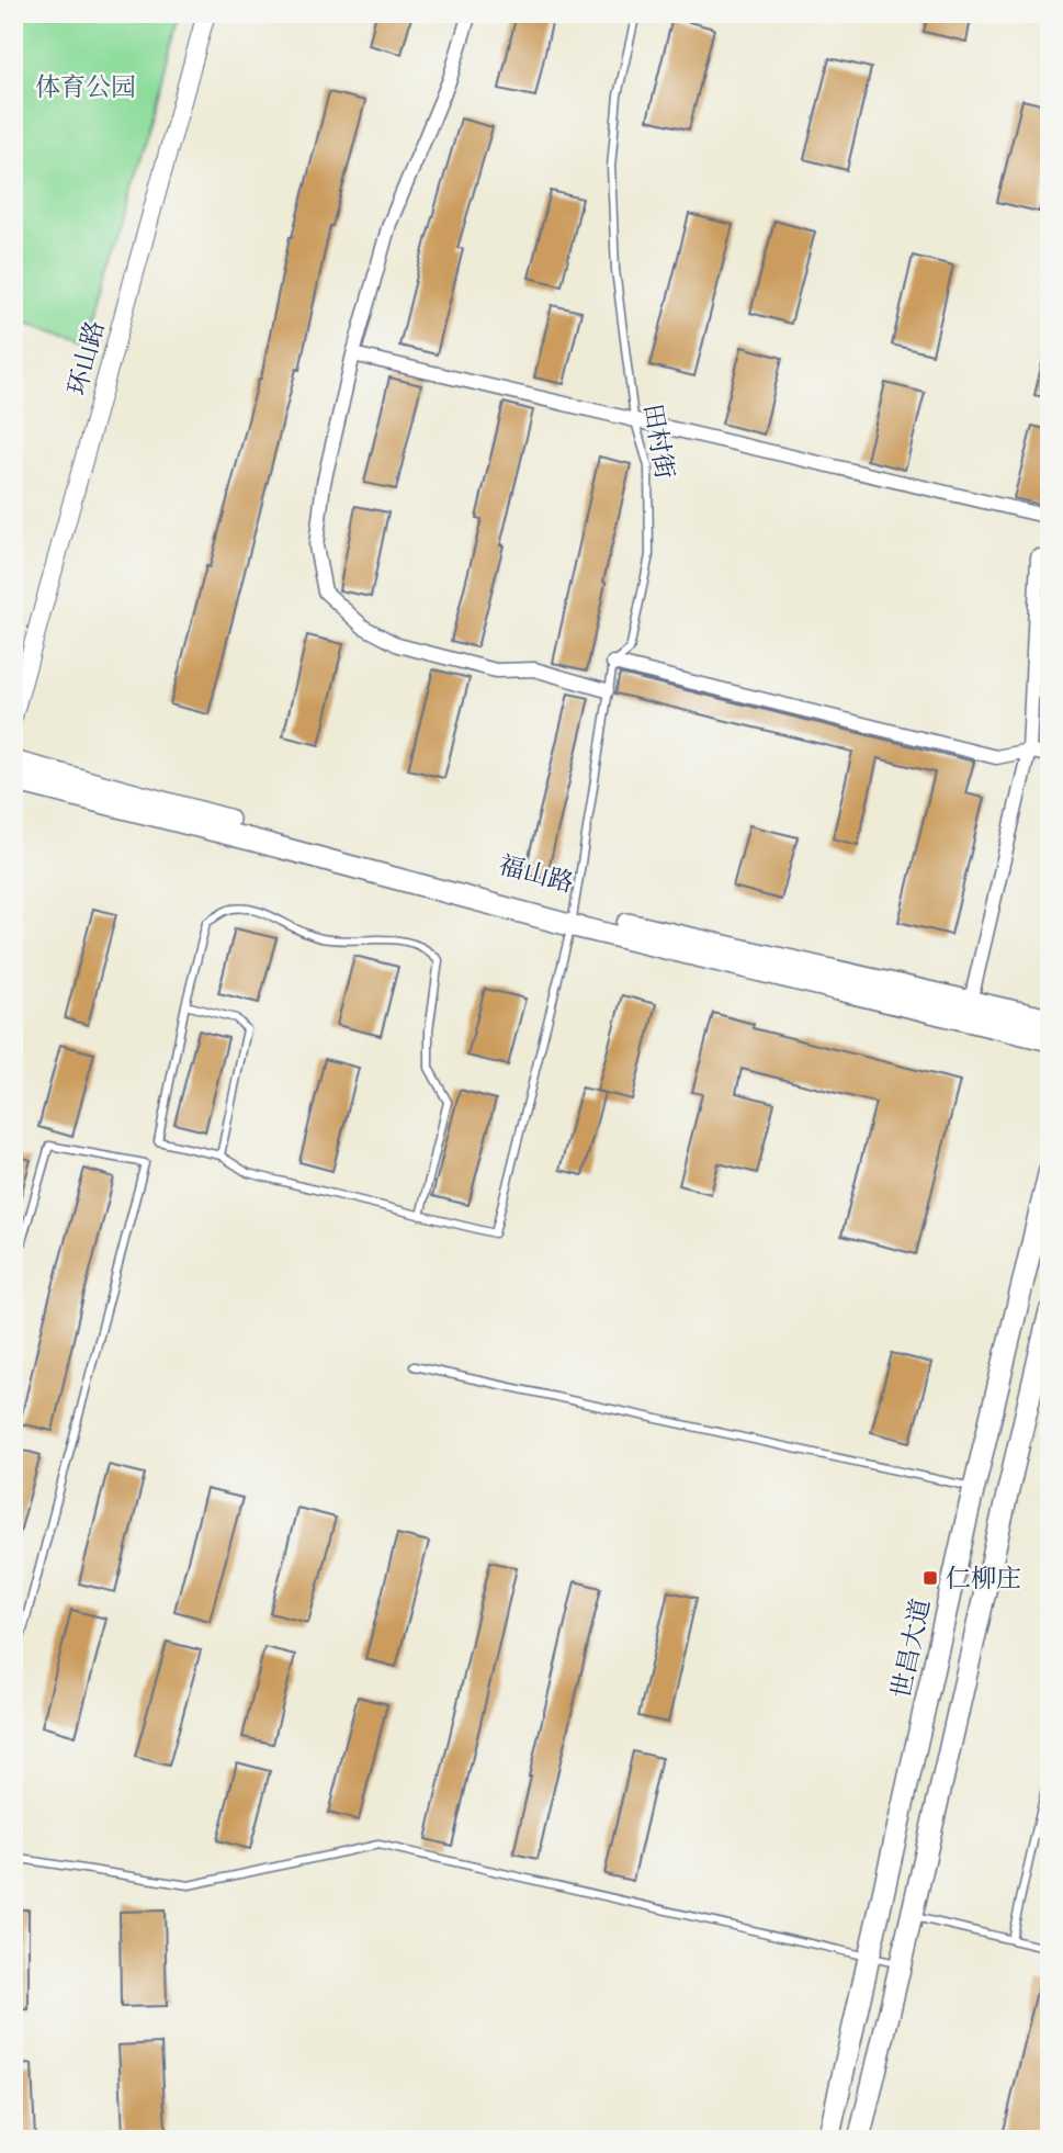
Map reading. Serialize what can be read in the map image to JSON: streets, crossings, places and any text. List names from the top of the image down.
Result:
{
  "streets": {
    "main road": ["环山路", "福山路", "世昌大道"],
    "lane": ["田村街"]
  },
  "crossings": [
    ["田村街", "福山路"]
  ],
  "parks": ["体育公园"],
  "places": {
    "transit": ["仁柳庄"]
  }
}
